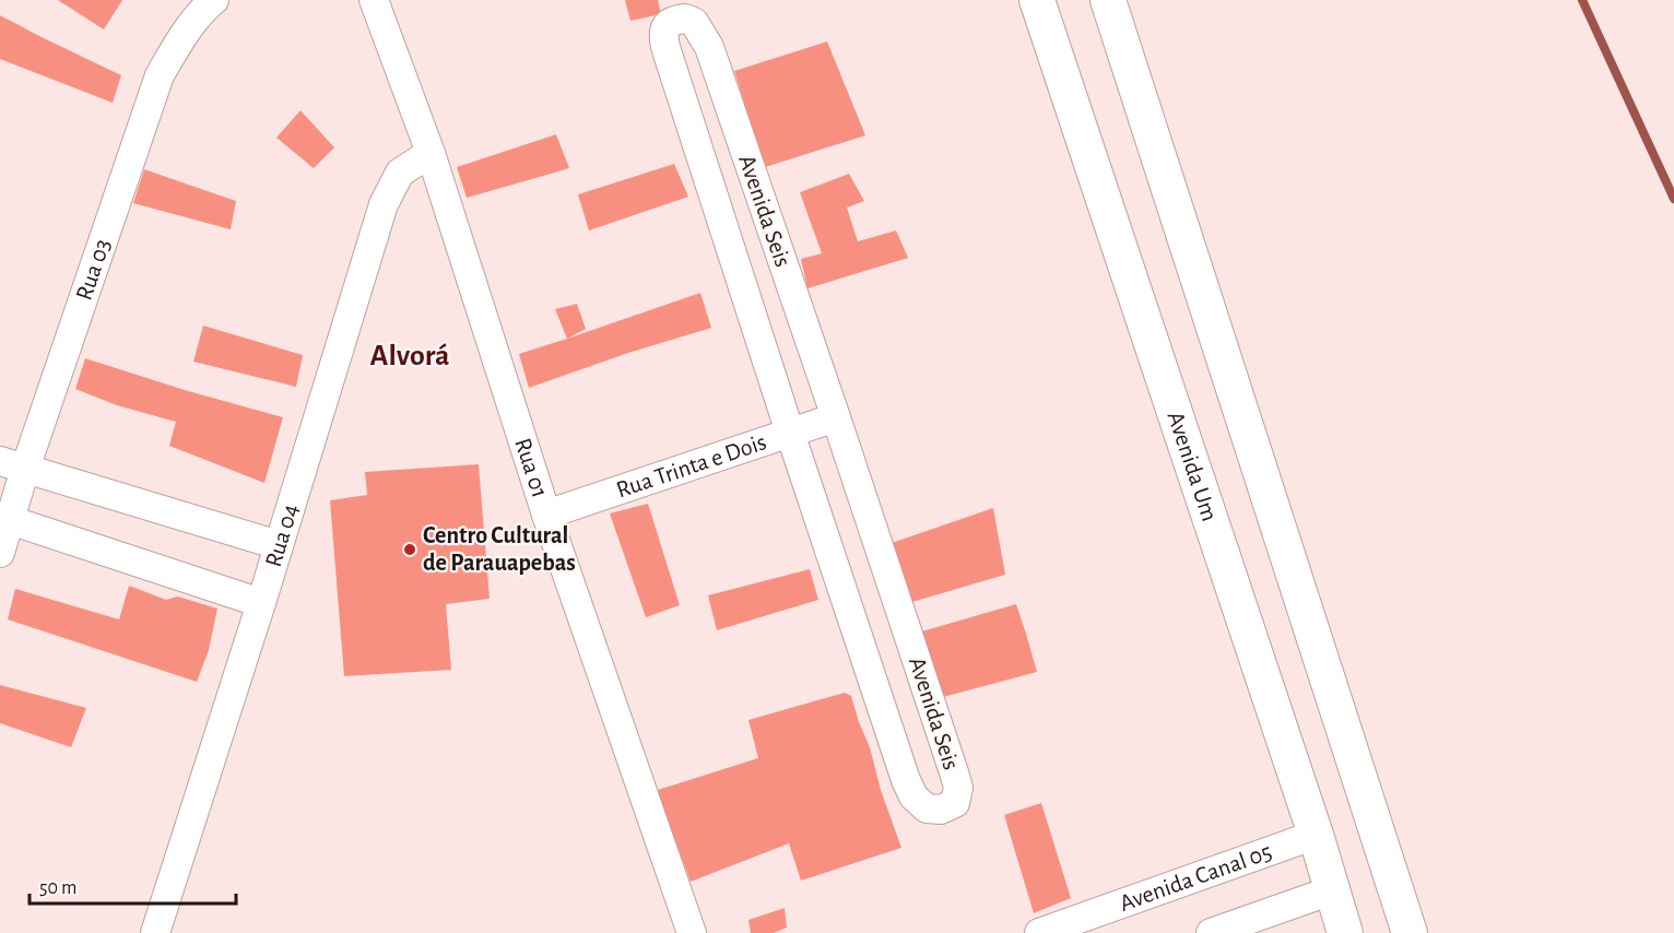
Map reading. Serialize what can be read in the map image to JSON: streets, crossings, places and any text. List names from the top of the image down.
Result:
{
  "streets": {
    "street": [
      "Avenida Seis",
      "Rua 03",
      "Rua Trinta e Dois",
      "Avenida Um",
      "Rua 01",
      "Rua 04",
      "Avenida Canal 05"
    ]
  },
  "crossings": [
    ["Avenida Seis", "Rua Trinta e Dois"],
    ["Rua Trinta e Dois", "Rua 01"],
    ["Avenida Um", "Avenida Canal 05"],
    ["Rua 01", "Rua 04"]
  ],
  "districts": ["Alvorá"],
  "places": ["Centro Cultural de Parauapebas"],
  "scale_bar": "50 m"
}
